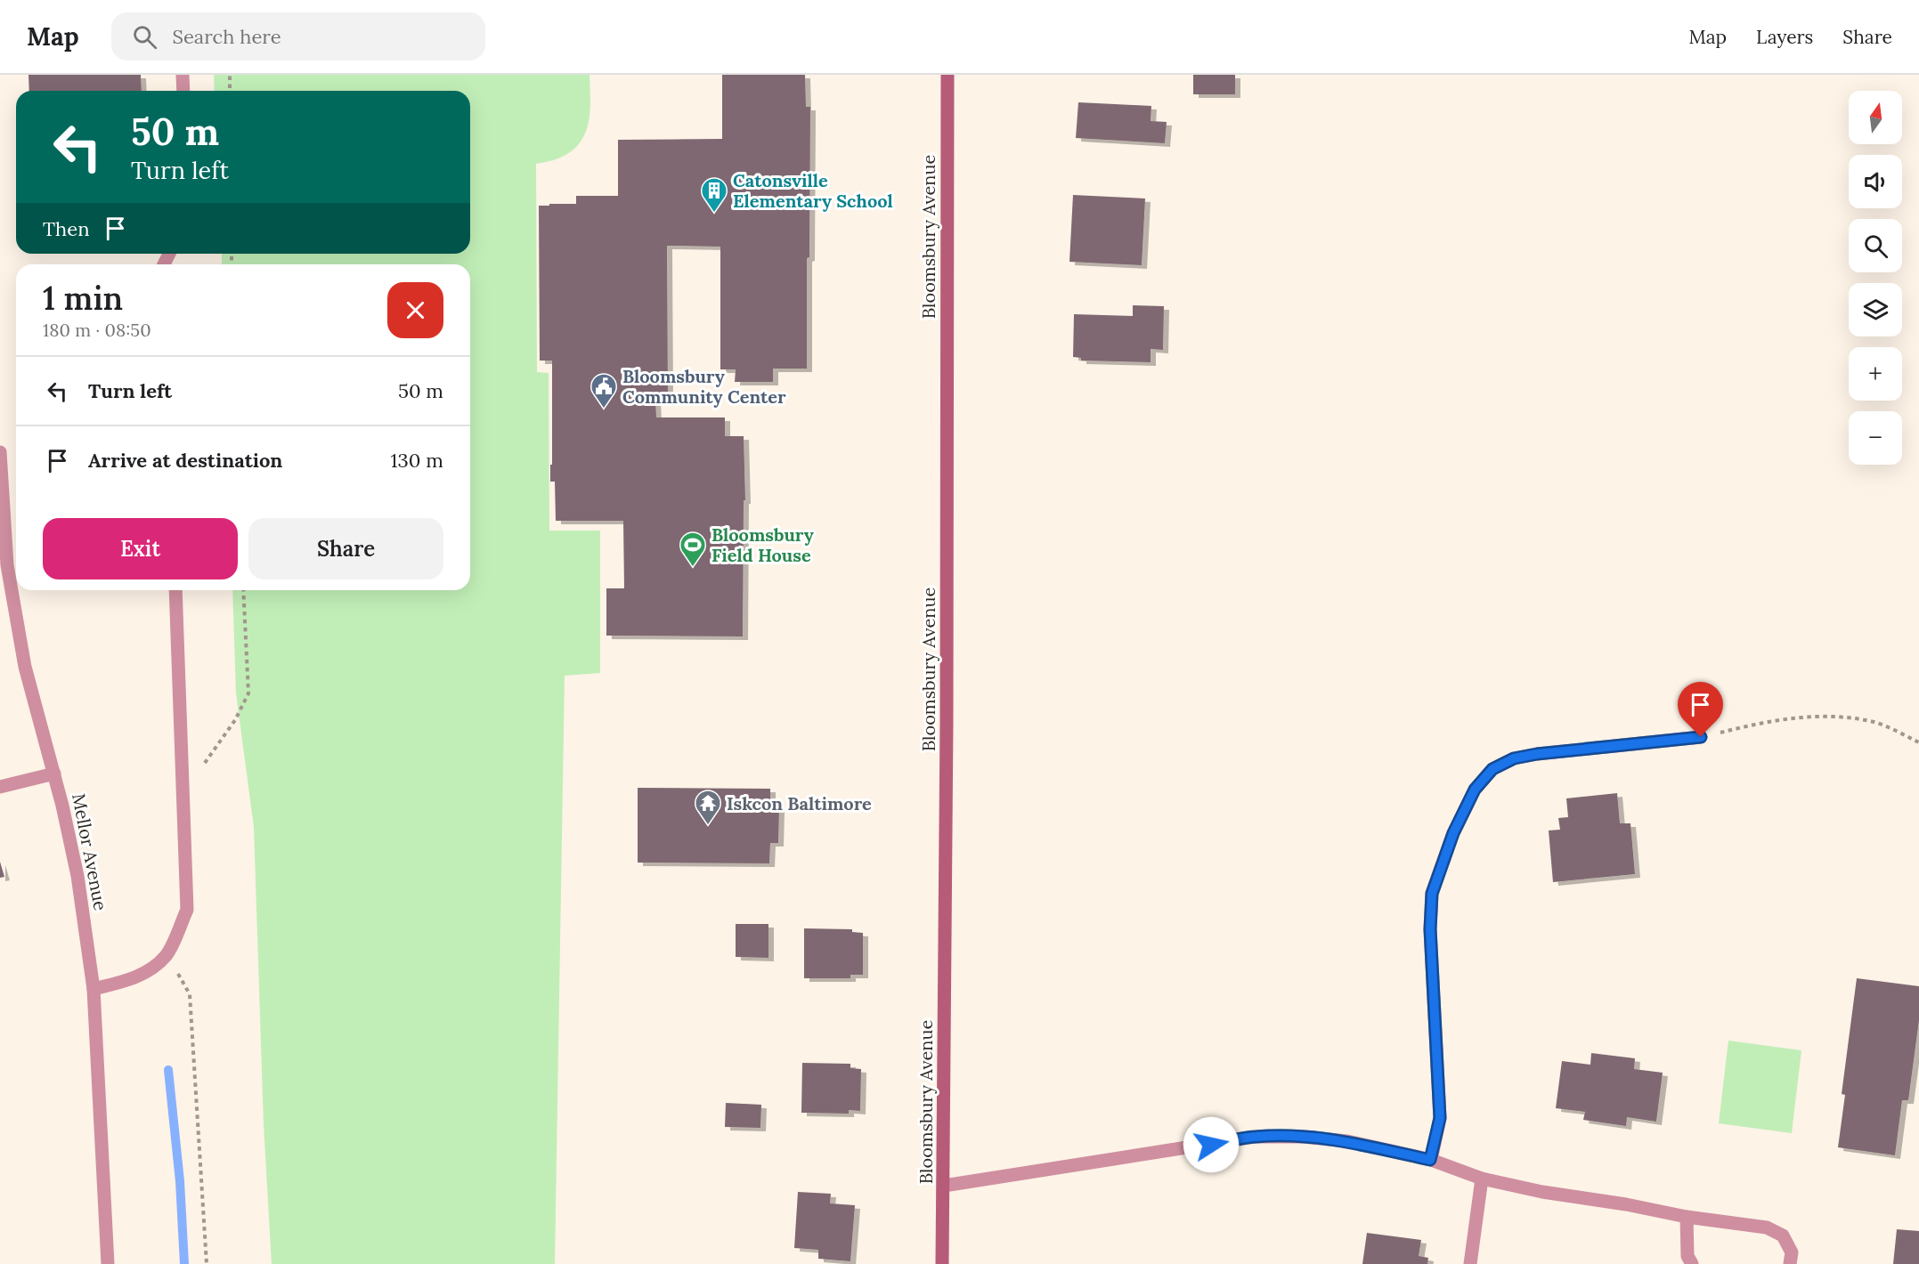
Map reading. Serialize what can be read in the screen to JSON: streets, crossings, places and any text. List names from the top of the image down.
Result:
{
  "streets": {
    "main road": ["Bloomsbury Avenue"],
    "street": ["Mellor Avenue"]
  },
  "places": {
    "building": ["Catonsville Elementary School"],
    "public building": ["Bloomsbury Community Center"],
    "sports": ["Bloomsbury Field House"],
    "temple": ["Iskcon Baltimore"]
  },
  "north": "top",
  "page": {
    "header": "Map",
    "search": "Search here",
    "nav": ["Map", "Layers", "Share"],
    "map_buttons": ["+", "−"],
    "turn": ["50 m", "Turn left"],
    "then": "Then",
    "heading": ["1 min", "180 m · 08:50"],
    "list": [
      {
        "name": "Turn left",
        "value": "50 m"
      },
      {
        "name": "Arrive at destination",
        "value": "130 m"
      }
    ],
    "buttons": ["Exit", "Share"]
  }
}
